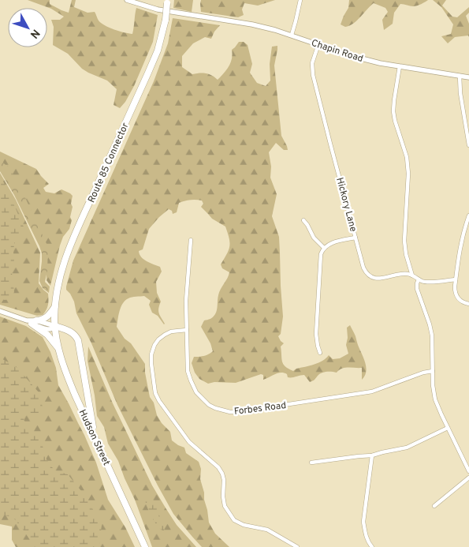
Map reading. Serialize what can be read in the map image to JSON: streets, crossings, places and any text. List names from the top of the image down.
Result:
{
  "streets": {
    "main road": ["Route 85 Connector", "Hudson Street"],
    "street": ["Chapin Road", "Hickory Lane", "Forbes Road"]
  },
  "crossings": [
    ["Chapin Road", "Hickory Lane"],
    ["Route 85 Connector", "Hudson Street"]
  ],
  "north": "bottom right"
}
